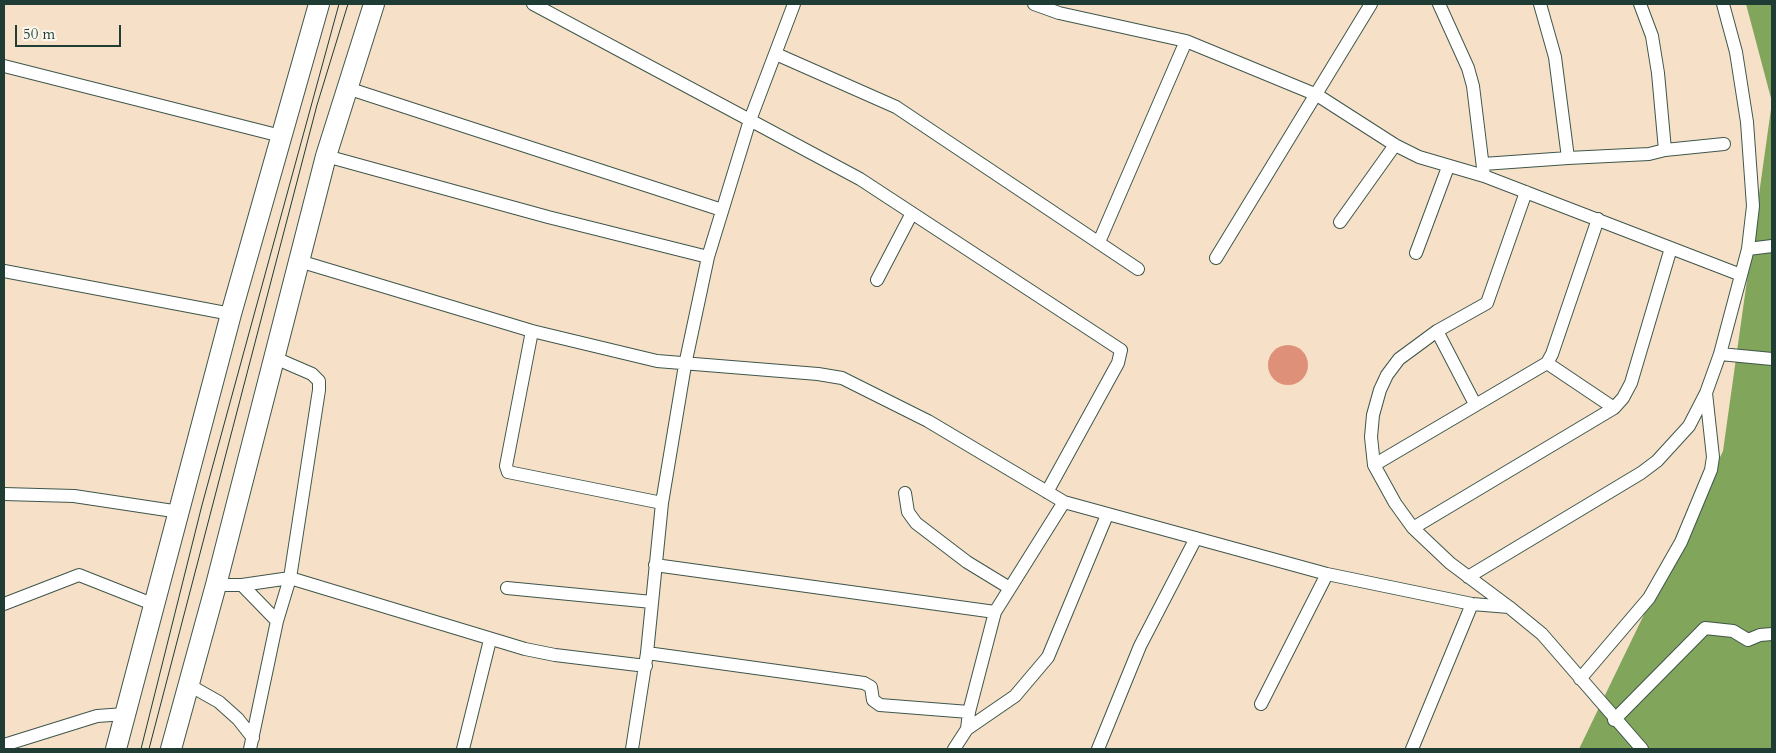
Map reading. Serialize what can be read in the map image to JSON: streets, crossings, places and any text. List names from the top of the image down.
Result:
{
  "scale_bar": "50 m"
}
